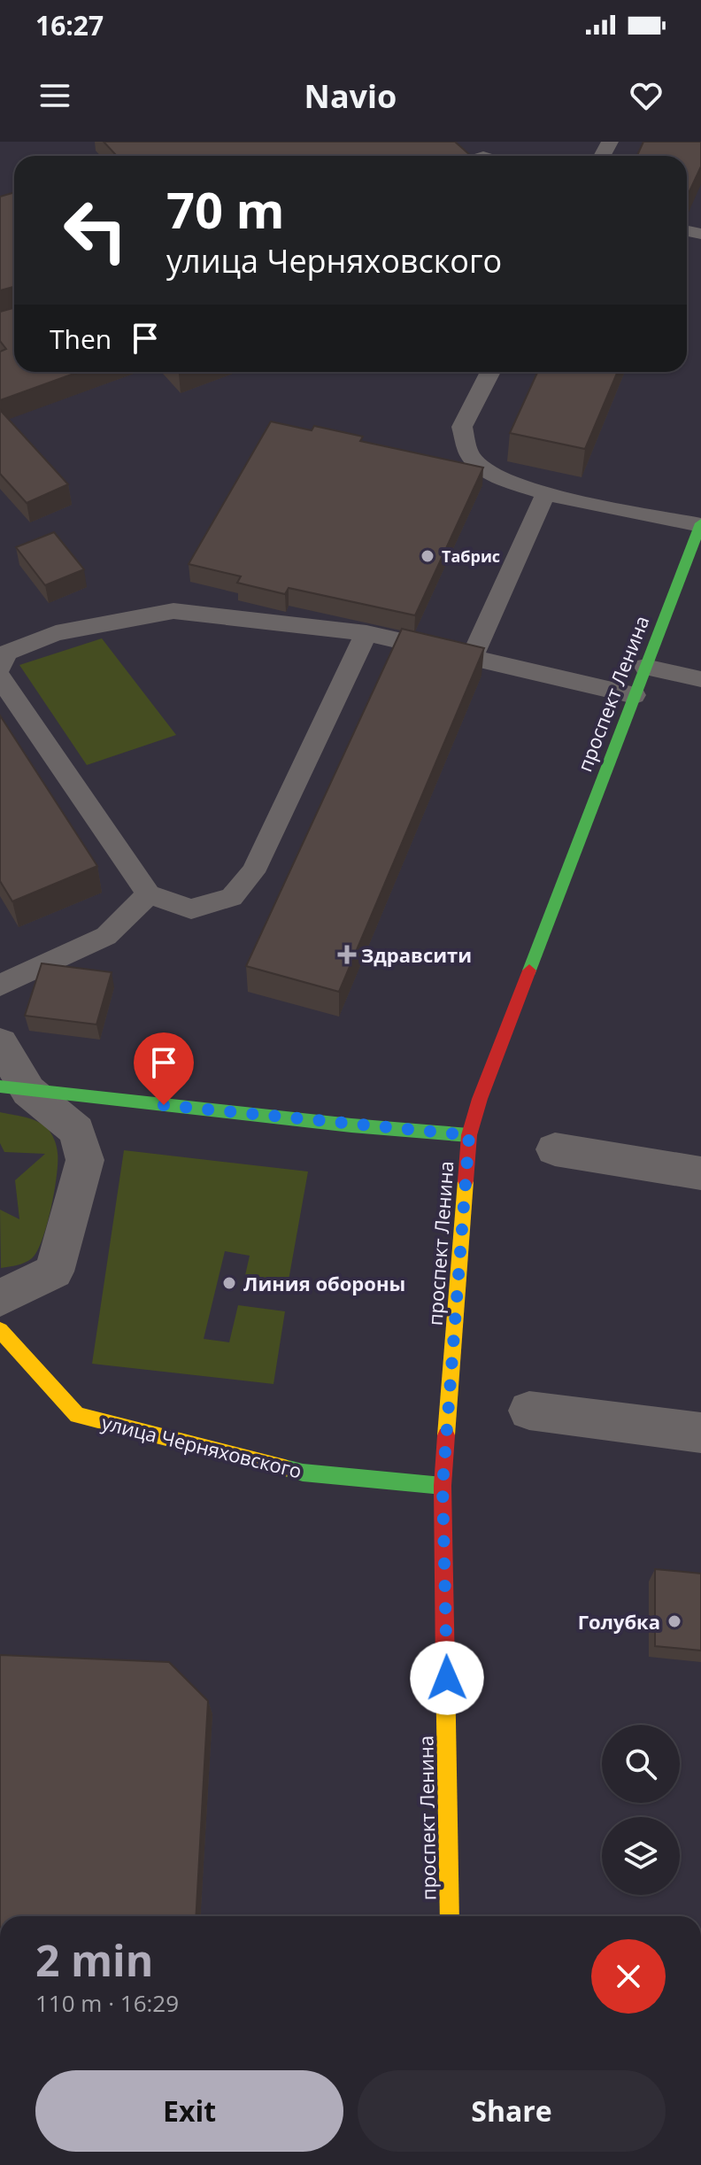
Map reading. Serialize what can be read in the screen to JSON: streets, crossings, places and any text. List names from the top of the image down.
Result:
{
  "streets": {
    "street": ["проспект Ленина", "улица Черняховского"]
  },
  "crossings": [
    ["проспект Ленина", "улица Черняховского"]
  ],
  "places": {
    "other": ["Табрис", "Линия обороны", "Голубка"],
    "health": ["Здравсити"]
  },
  "page": {
    "status": "16:27",
    "header": "Navio",
    "turn": ["70 m", "улица Черняховского"],
    "then": "Then",
    "heading": ["2 min", "110 m · 16:29"],
    "buttons": ["Exit", "Share"]
  }
}
